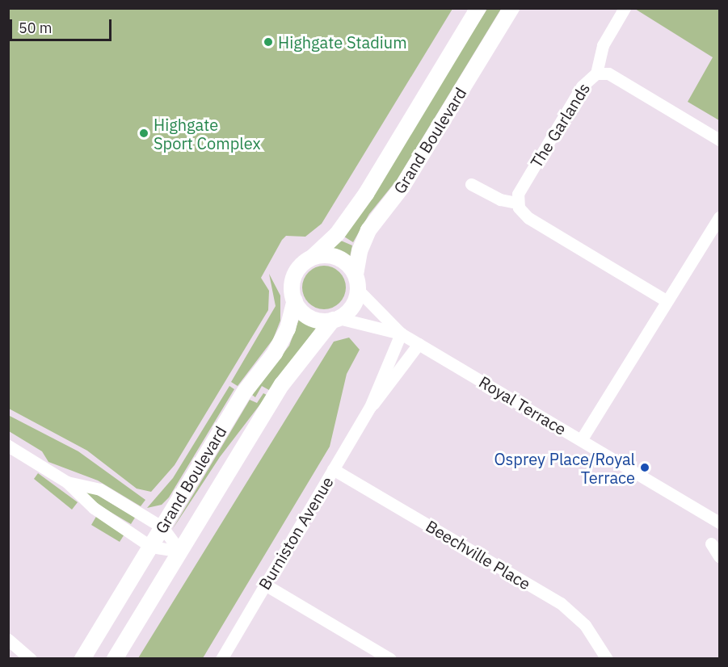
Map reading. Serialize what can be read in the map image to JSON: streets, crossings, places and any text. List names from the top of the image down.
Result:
{
  "streets": {
    "street": [
      "The Garlands",
      "Grand Boulevard",
      "Royal Terrace",
      "Burniston Avenue",
      "Beechville Place"
    ]
  },
  "crossings": [
    ["Grand Boulevard", "Royal Terrace"],
    ["Royal Terrace", "Burniston Avenue"],
    ["Burniston Avenue", "Beechville Place"]
  ],
  "places": ["Highgate Stadium", "Highgate Sport Complex", "Osprey Place/Royal Terrace"],
  "scale_bar": "50 m"
}
